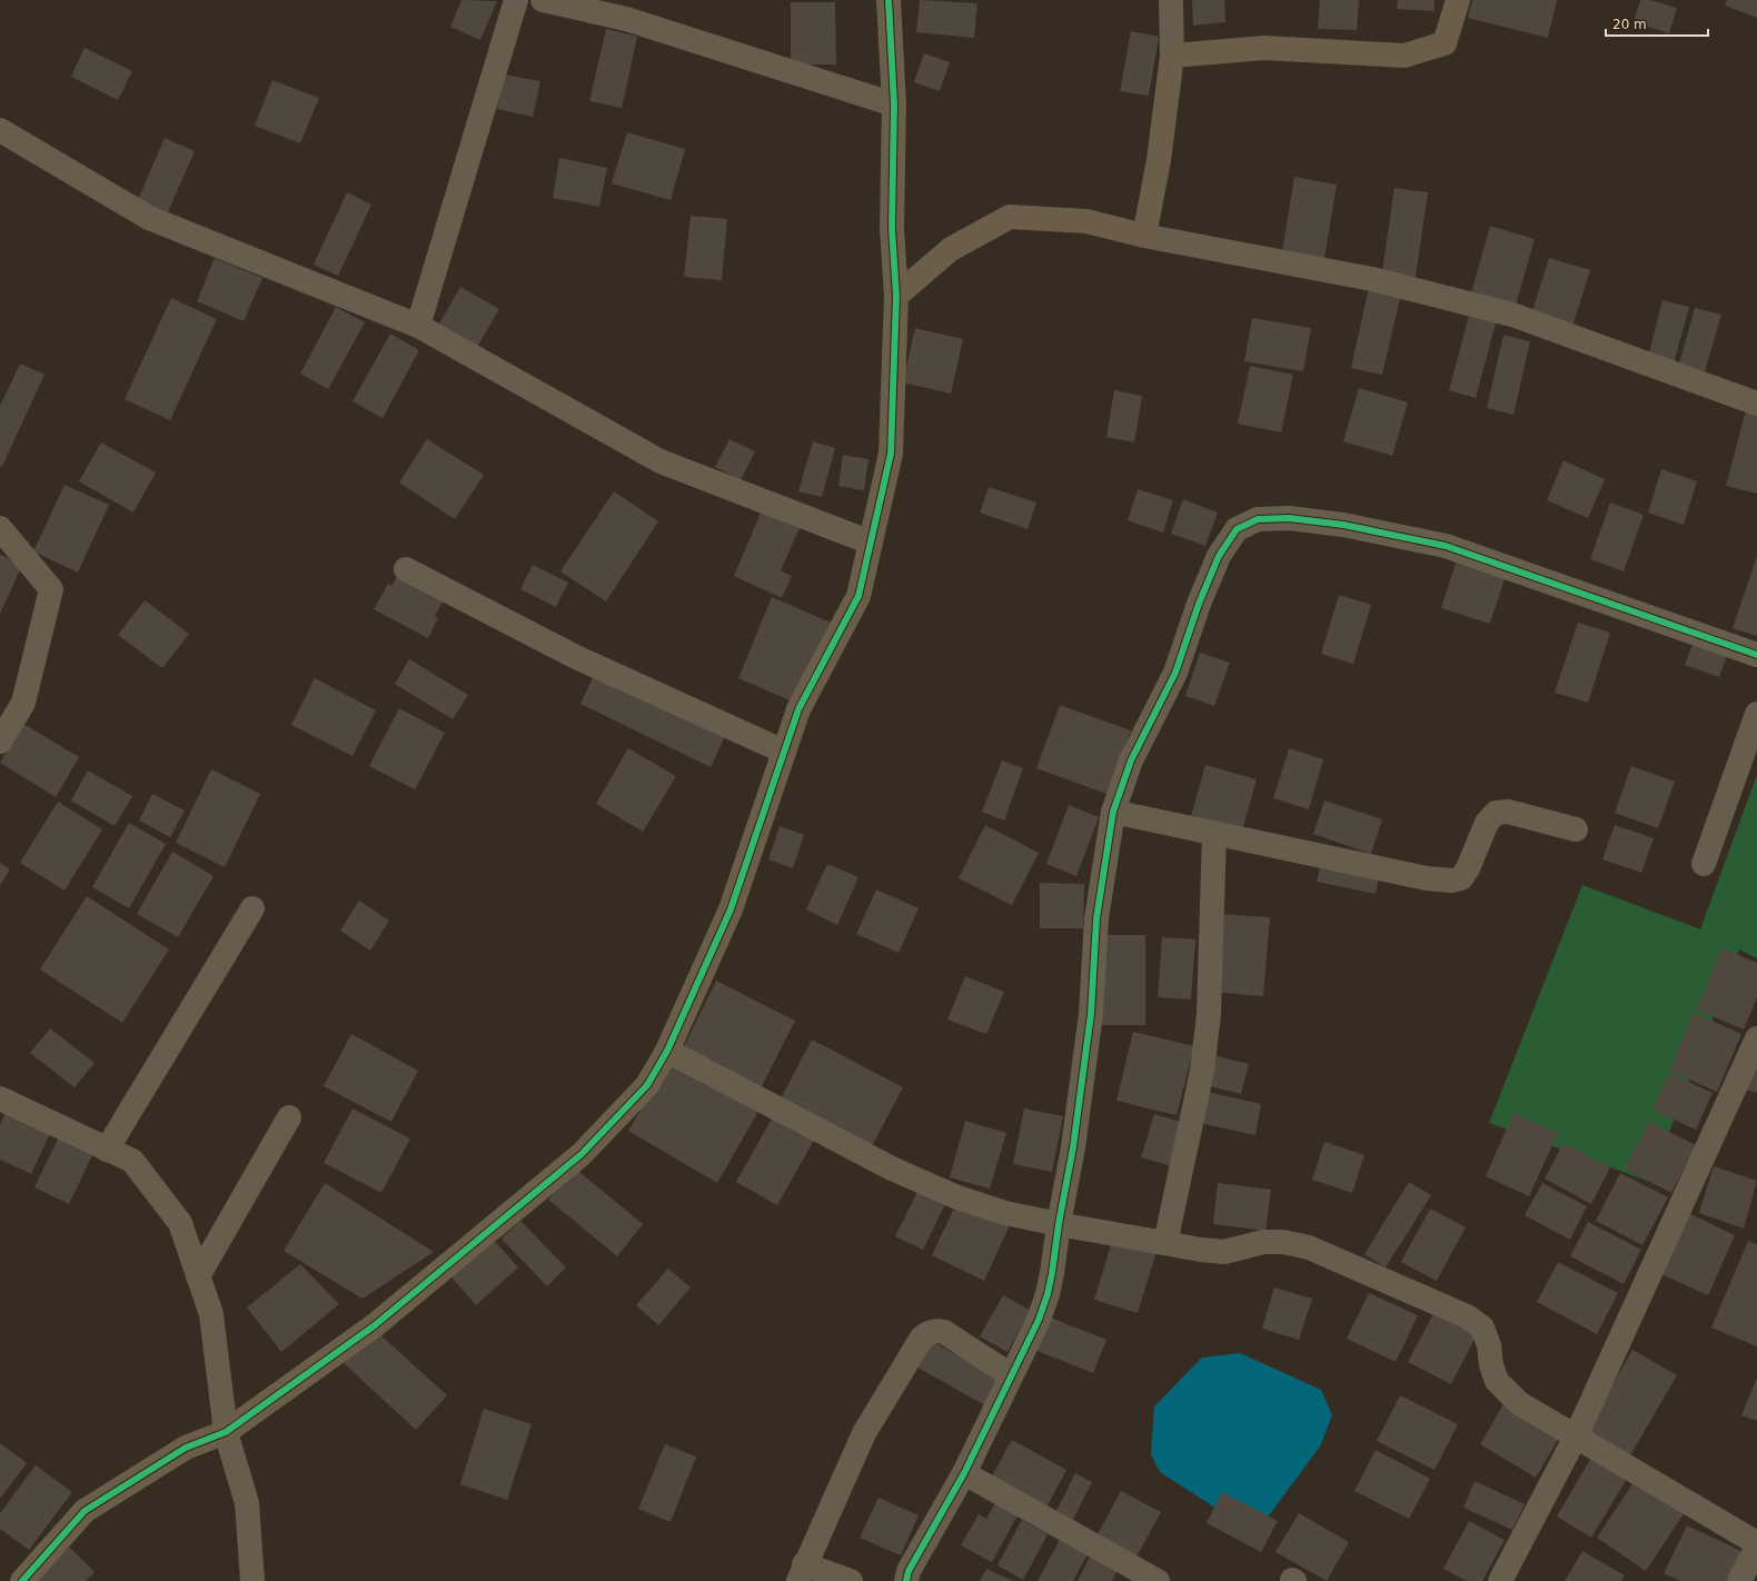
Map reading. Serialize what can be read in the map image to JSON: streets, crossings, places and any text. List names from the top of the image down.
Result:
{
  "scale_bar": "20 m"
}
